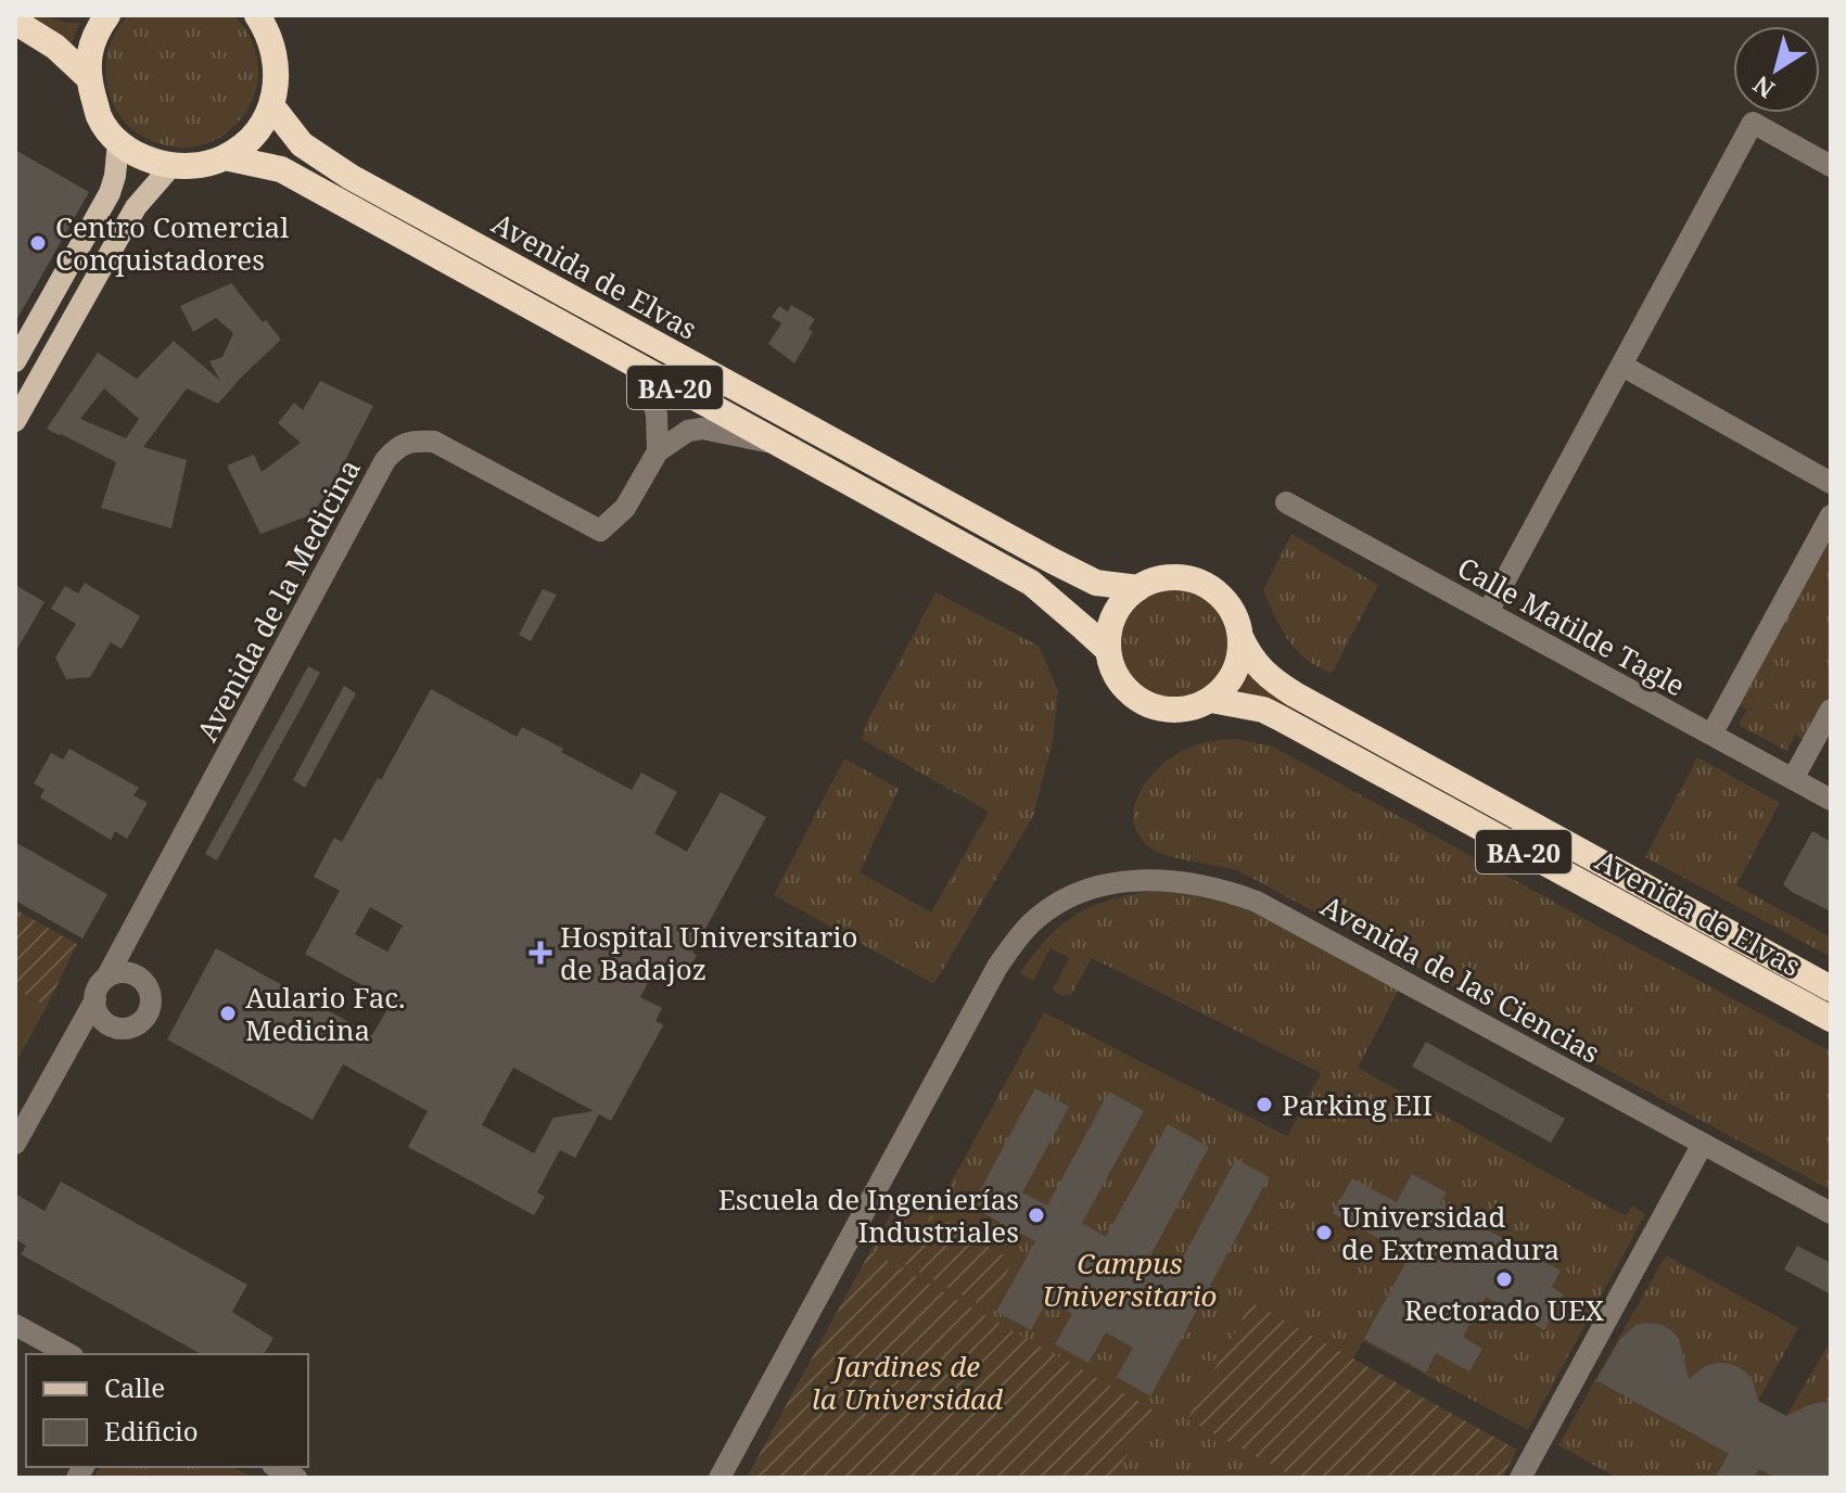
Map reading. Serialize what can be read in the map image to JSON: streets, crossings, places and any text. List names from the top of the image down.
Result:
{
  "streets": {
    "highway": ["Avenida de Elvas", "BA-20"],
    "street": ["Avenida de la Medicina", "Calle Matilde Tagle", "Avenida de las Ciencias"]
  },
  "crossings": [
    ["Avenida de Elvas", "BA-20"],
    ["Avenida de Elvas", "Avenida de la Medicina"]
  ],
  "parks": ["Campus Universitario", "Jardines de la Universidad"],
  "places": {
    "other": [
      "Centro Comercial Conquistadores",
      "Aulario Fac. Medicina",
      "Parking EII",
      "Escuela de Ingenierías Industriales",
      "Universidad de Extremadura",
      "Rectorado UEX"
    ],
    "health": ["Hospital Universitario de Badajoz"]
  },
  "legend": ["Calle", "Edificio"],
  "north": "bottom left"
}
